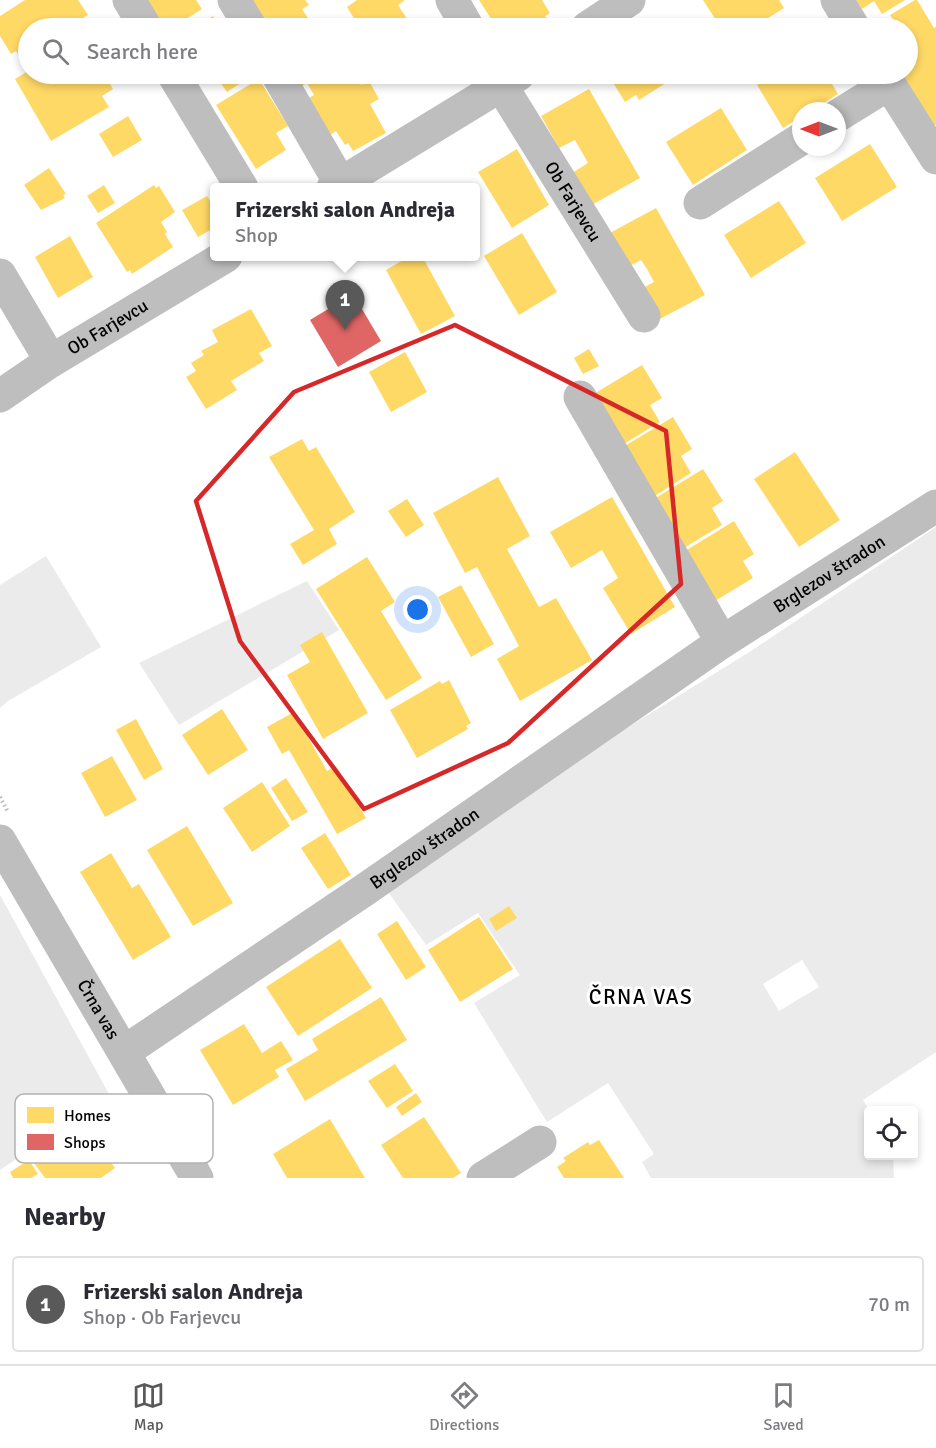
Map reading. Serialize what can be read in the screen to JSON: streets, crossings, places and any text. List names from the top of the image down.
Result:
{
  "streets": {
    "street": ["Ob Farjevcu", "Brglezov štradon", "Črna vas"]
  },
  "crossings": [
    ["Brglezov štradon", "Črna vas"]
  ],
  "districts": ["ČRNA VAS"],
  "legend": ["Homes", "Shops"],
  "north": "left",
  "page": {
    "search": "Search here",
    "popup": ["Frizerski salon Andreja", "Shop"],
    "pins": "1",
    "heading": "Nearby",
    "list": [
      {
        "mark": "1",
        "name": "Frizerski salon Andreja",
        "note": "Shop · Ob Farjevcu",
        "value": "70 m"
      }
    ],
    "nav": ["Map", "Directions", "Saved"]
  }
}
